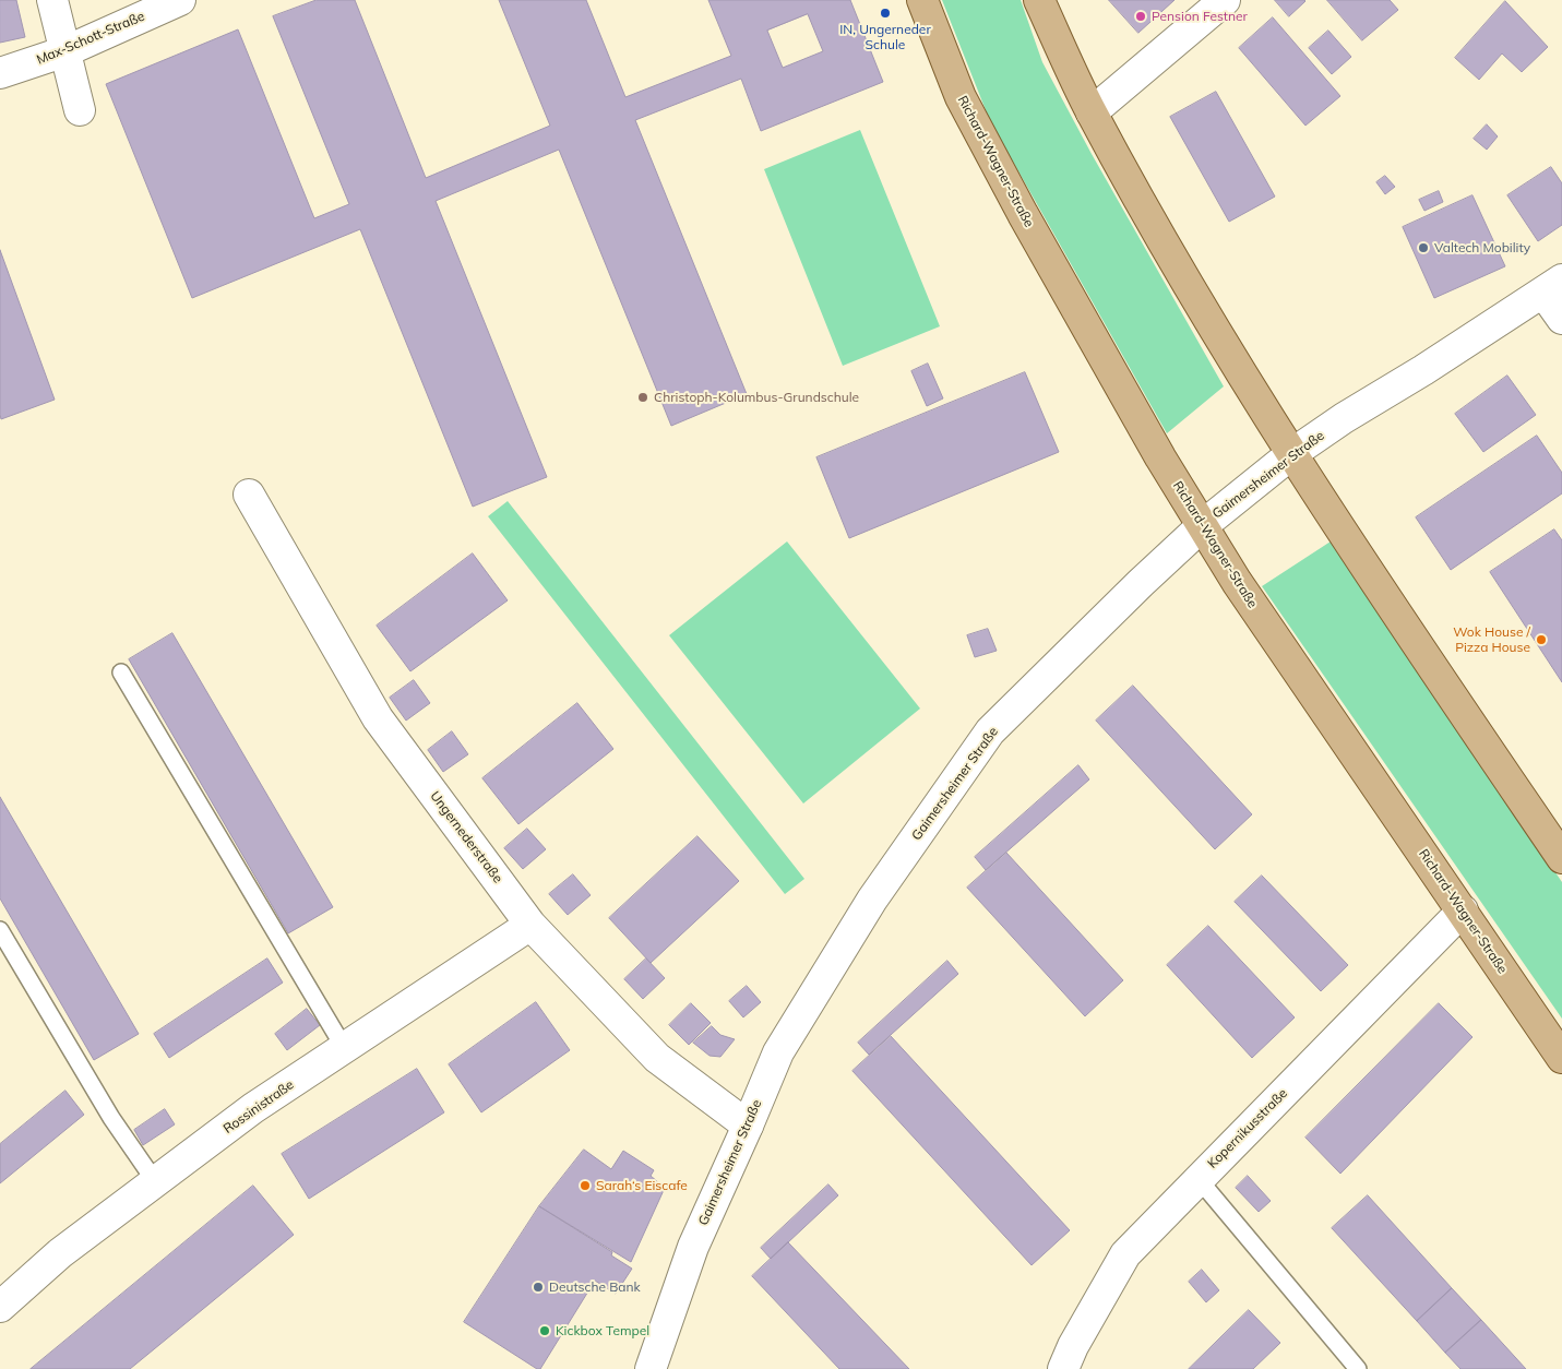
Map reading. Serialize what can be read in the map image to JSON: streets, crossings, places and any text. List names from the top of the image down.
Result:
{
  "streets": {
    "main road": ["Richard-Wagner-Straße"],
    "street": [
      "Max-Schott-Straße",
      "Gaimersheimer Straße",
      "Ungernederstraße",
      "Rossinistraße",
      "Kopernikusstraße"
    ]
  },
  "crossings": [
    ["Richard-Wagner-Straße", "Gaimersheimer Straße"],
    ["Richard-Wagner-Straße", "Kopernikusstraße"],
    ["Gaimersheimer Straße", "Ungernederstraße"],
    ["Ungernederstraße", "Rossinistraße"]
  ],
  "places": [
    "IN, Ungerneder Schule",
    "Pension Festner",
    "Valtech Mobility",
    "Christoph-Kolumbus-Grundschule",
    "Wok House / Pizza House",
    "Sarah‘s Eiscafe",
    "Deutsche Bank",
    "Kickbox Tempel"
  ]
}
